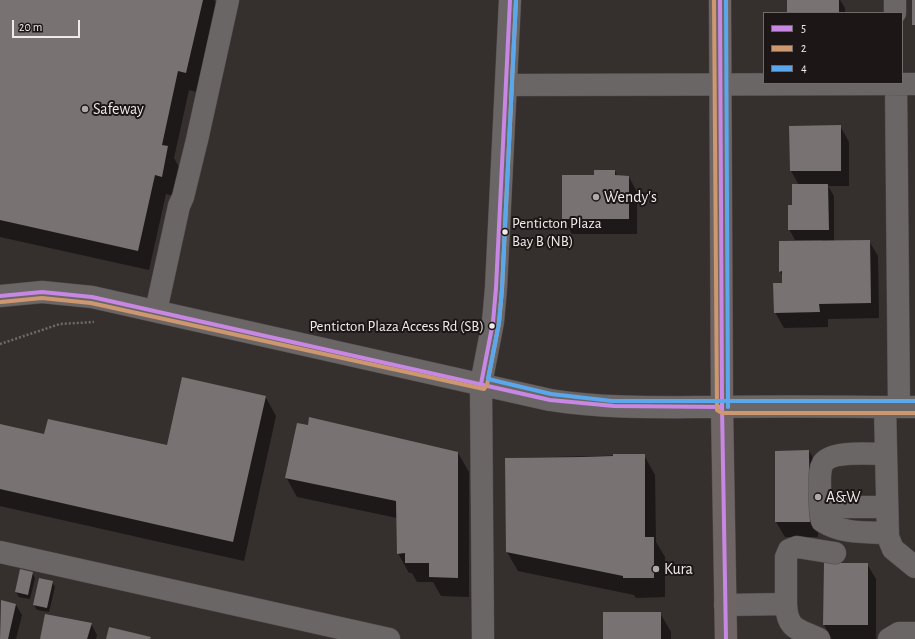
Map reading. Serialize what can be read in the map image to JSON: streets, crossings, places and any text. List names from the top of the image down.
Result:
{
  "places": [
    "Safeway",
    "Wendy's",
    "Penticton Plaza Bay B (NB)",
    "Penticton Plaza Access Rd (SB)",
    "A&W",
    "Kura"
  ],
  "lines": ["transit line 5", "transit line 2", "transit line 4"],
  "legend": ["5", "2", "4"],
  "scale_bar": "20 m"
}
